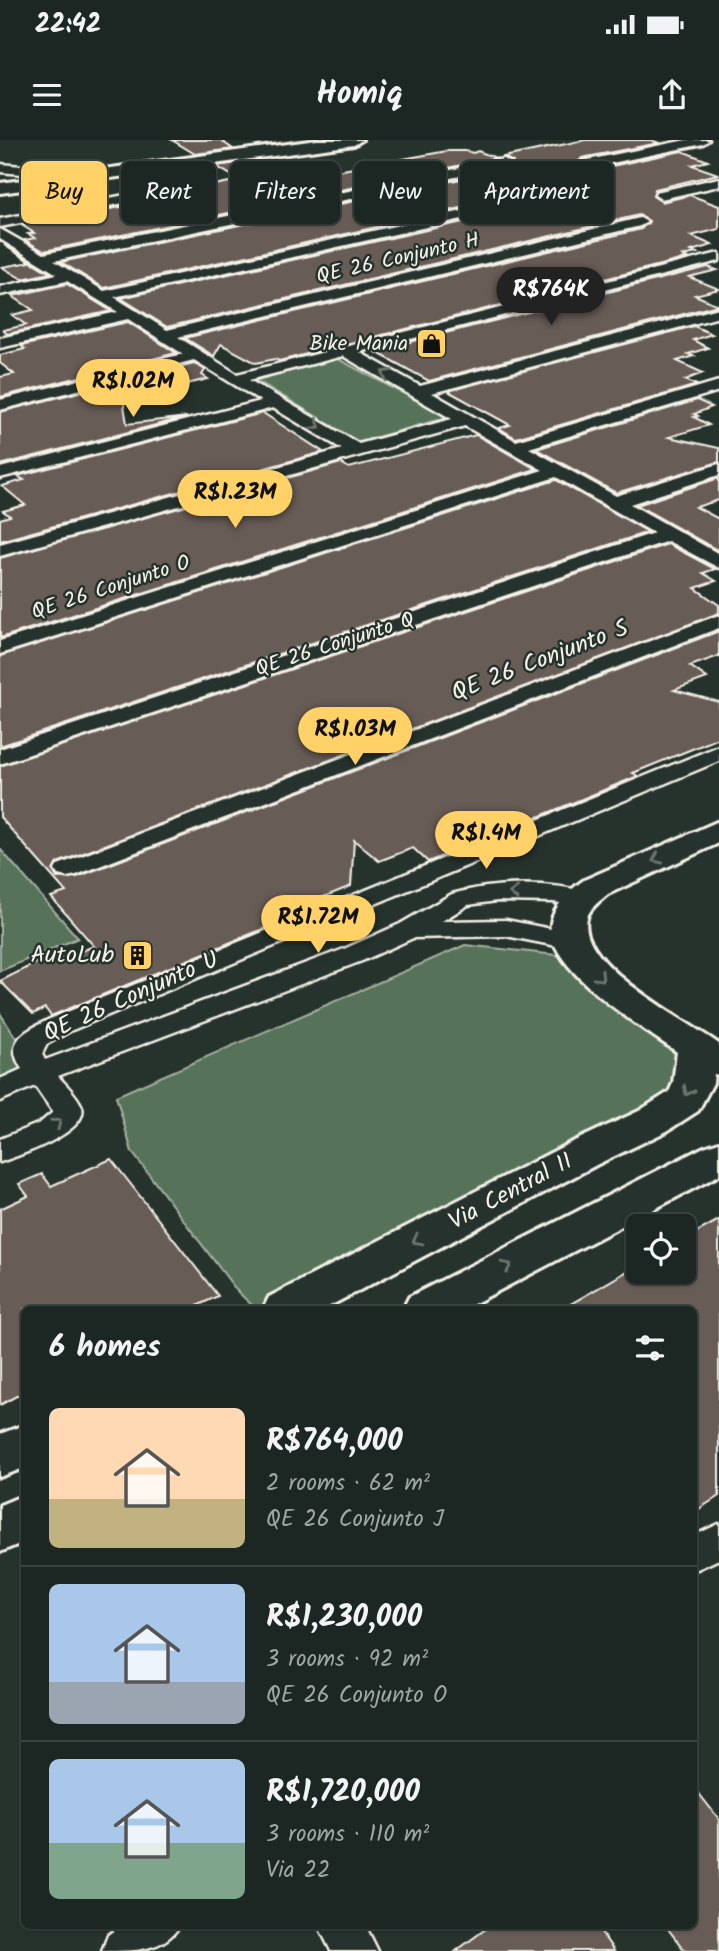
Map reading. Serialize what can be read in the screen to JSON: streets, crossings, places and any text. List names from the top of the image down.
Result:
{
  "streets": {
    "main road": ["Via Central II"],
    "street": [
      "QE 26 Conjunto H",
      "QE 26 Conjunto O",
      "QE 26 Conjunto Q",
      "QE 26 Conjunto S",
      "QE 26 Conjunto U"
    ]
  },
  "places": {
    "shop": ["Bike Mania"],
    "building": ["AutoLub"]
  },
  "page": {
    "status": "22:42",
    "header": "Homiq",
    "chip": [
      "Buy",
      "Rent",
      "Filters",
      "New",
      "Apartment"
    ],
    "price": [
      "R$764K",
      "R$1.02M",
      "R$1.23M",
      "R$1.03M",
      "R$1.4M",
      "R$1.72M"
    ],
    "heading": "6 homes",
    "list": [
      {
        "name": "R$764,000",
        "note": "2 rooms · 62 m² · QE 26 Conjunto J"
      },
      {
        "name": "R$1,230,000",
        "note": "3 rooms · 92 m² · QE 26 Conjunto O"
      },
      {
        "name": "R$1,720,000",
        "note": "3 rooms · 110 m² · Via 22"
      }
    ]
  }
}
